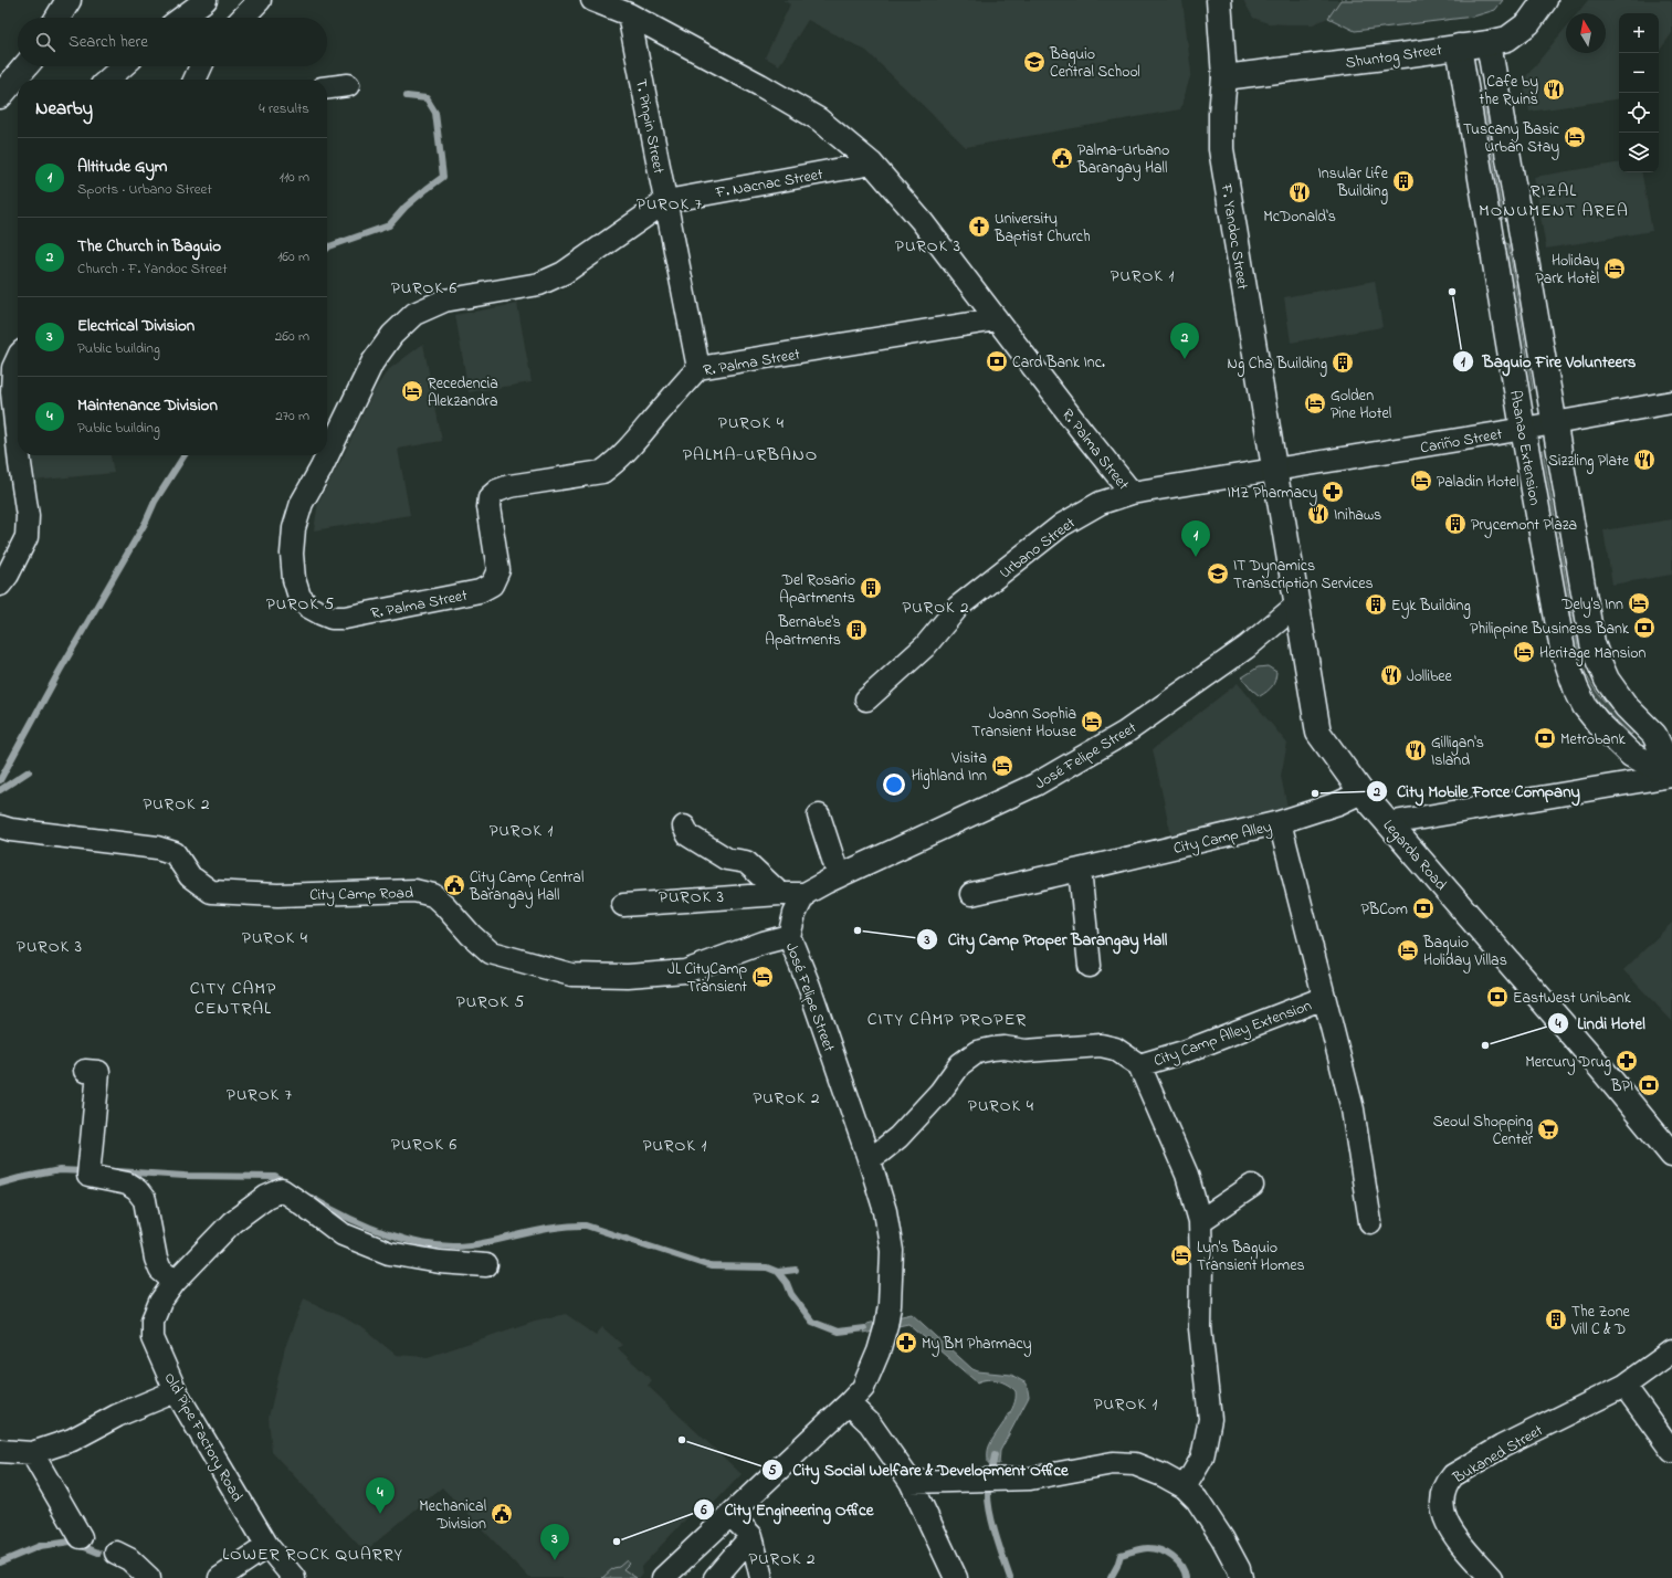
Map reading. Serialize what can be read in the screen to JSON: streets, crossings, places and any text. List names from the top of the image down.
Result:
{
  "streets": {
    "main road": [
      "Shuntog Street",
      "F. Yandoc Street",
      "Abanao Extension",
      "Legarda Road"
    ],
    "street": [
      "T. Pinpin Street",
      "F. Nacnac Street",
      "R. Palma Street",
      "Cariño Street",
      "Urbano Street",
      "José Felipe Street",
      "City Camp Alley",
      "City Camp Road",
      "City Camp Alley Extension",
      "Old Pipe Factory Road",
      "Bukaned Street"
    ]
  },
  "crossings": [
    ["Shuntog Street", "F. Yandoc Street"],
    ["Shuntog Street", "Abanao Extension"],
    ["T. Pinpin Street", "F. Nacnac Street"],
    ["T. Pinpin Street", "R. Palma Street"],
    ["F. Nacnac Street", "R. Palma Street"],
    ["F. Yandoc Street", "Cariño Street"],
    ["F. Yandoc Street", "Urbano Street"],
    ["F. Yandoc Street", "Legarda Road"],
    ["R. Palma Street", "Urbano Street"],
    ["Cariño Street", "Abanao Extension"],
    ["Cariño Street", "Urbano Street"],
    ["Cariño Street", "Legarda Road"],
    ["Urbano Street", "Legarda Road"],
    ["José Felipe Street", "Legarda Road"],
    ["José Felipe Street", "City Camp Road"],
    ["City Camp Alley", "Legarda Road"],
    ["City Camp Alley", "City Camp Alley Extension"]
  ],
  "districts": [
    "RIZAL MONUMENT AREA",
    "PUROK 7",
    "PUROK 3",
    "PUROK 1",
    "PUROK 6",
    "PUROK 4",
    "PALMA-URBANO",
    "PUROK 5",
    "PUROK 2",
    "PUROK 2",
    "PUROK 1",
    "PUROK 3",
    "PUROK 4",
    "PUROK 3",
    "CITY CAMP CENTRAL",
    "PUROK 5",
    "CITY CAMP PROPER",
    "PUROK 7",
    "PUROK 2",
    "PUROK 4",
    "PUROK 6",
    "PUROK 1",
    "PUROK 1",
    "LOWER ROCK QUARRY",
    "PUROK 2"
  ],
  "places": {
    "school or university": ["Baguio Central School", "IT Dynamics Transcription Services"],
    "restaurant": [
      "Cafe by the Ruins",
      "McDonald's",
      "Sizzling Plate",
      "Inihaws",
      "Jollibee",
      "Gilligan's Island"
    ],
    "hotel": [
      "Tuscany Basic Urban Stay",
      "Holiday Park Hotel",
      "Recedencia Alekzandra",
      "Golden Pine Hotel",
      "Paladin Hotel",
      "Dely's Inn",
      "Heritage Mansion",
      "Joann Sophia Transient House",
      "Visita Highland Inn",
      "Baguio Holiday Villas",
      "JL CityCamp Transient",
      "Lyn's Baguio Transient Homes"
    ],
    "public building": ["Palma-Urbano Barangay Hall", "City Camp Central Barangay Hall", "Mechanical Division"],
    "building": [
      "Insular Life Building",
      "Ng Cha Building",
      "Prycemont Plaza",
      "Del Rosario Apartments",
      "Eyk Building",
      "Bernabe's Apartments",
      "The Zone Vill C & D"
    ],
    "church": ["University Baptist Church"],
    "other": [
      "Baguio Fire Volunteers",
      "City Mobile Force Company",
      "City Camp Proper Barangay Hall",
      "Lindi Hotel",
      "City Social Welfare & Development Office",
      "City Engineering Office"
    ],
    "bank": [
      "Card Bank Inc.",
      "Philippine Business Bank",
      "Metrobank",
      "PBCom",
      "EastWest Unibank",
      "BPI"
    ],
    "pharmacy": ["IMZ Pharmacy", "Mercury Drug", "My BM Pharmacy"],
    "supermarket": ["Seoul Shopping Center"]
  },
  "north": "top",
  "page": {
    "map_buttons": ["+", "−"],
    "search": "Search here",
    "heading": ["Nearby", "4 results"],
    "list": [
      {
        "mark": "1",
        "name": "Altitude Gym",
        "note": "Sports · Urbano Street",
        "value": "110 m"
      },
      {
        "mark": "2",
        "name": "The Church in Baguio",
        "note": "Church · F. Yandoc Street",
        "value": "160 m"
      },
      {
        "mark": "3",
        "name": "Electrical Division",
        "note": "Public building",
        "value": "260 m"
      },
      {
        "mark": "4",
        "name": "Maintenance Division",
        "note": "Public building",
        "value": "270 m"
      }
    ],
    "pins": [
      "2",
      "1",
      "4",
      "3"
    ]
  }
}
